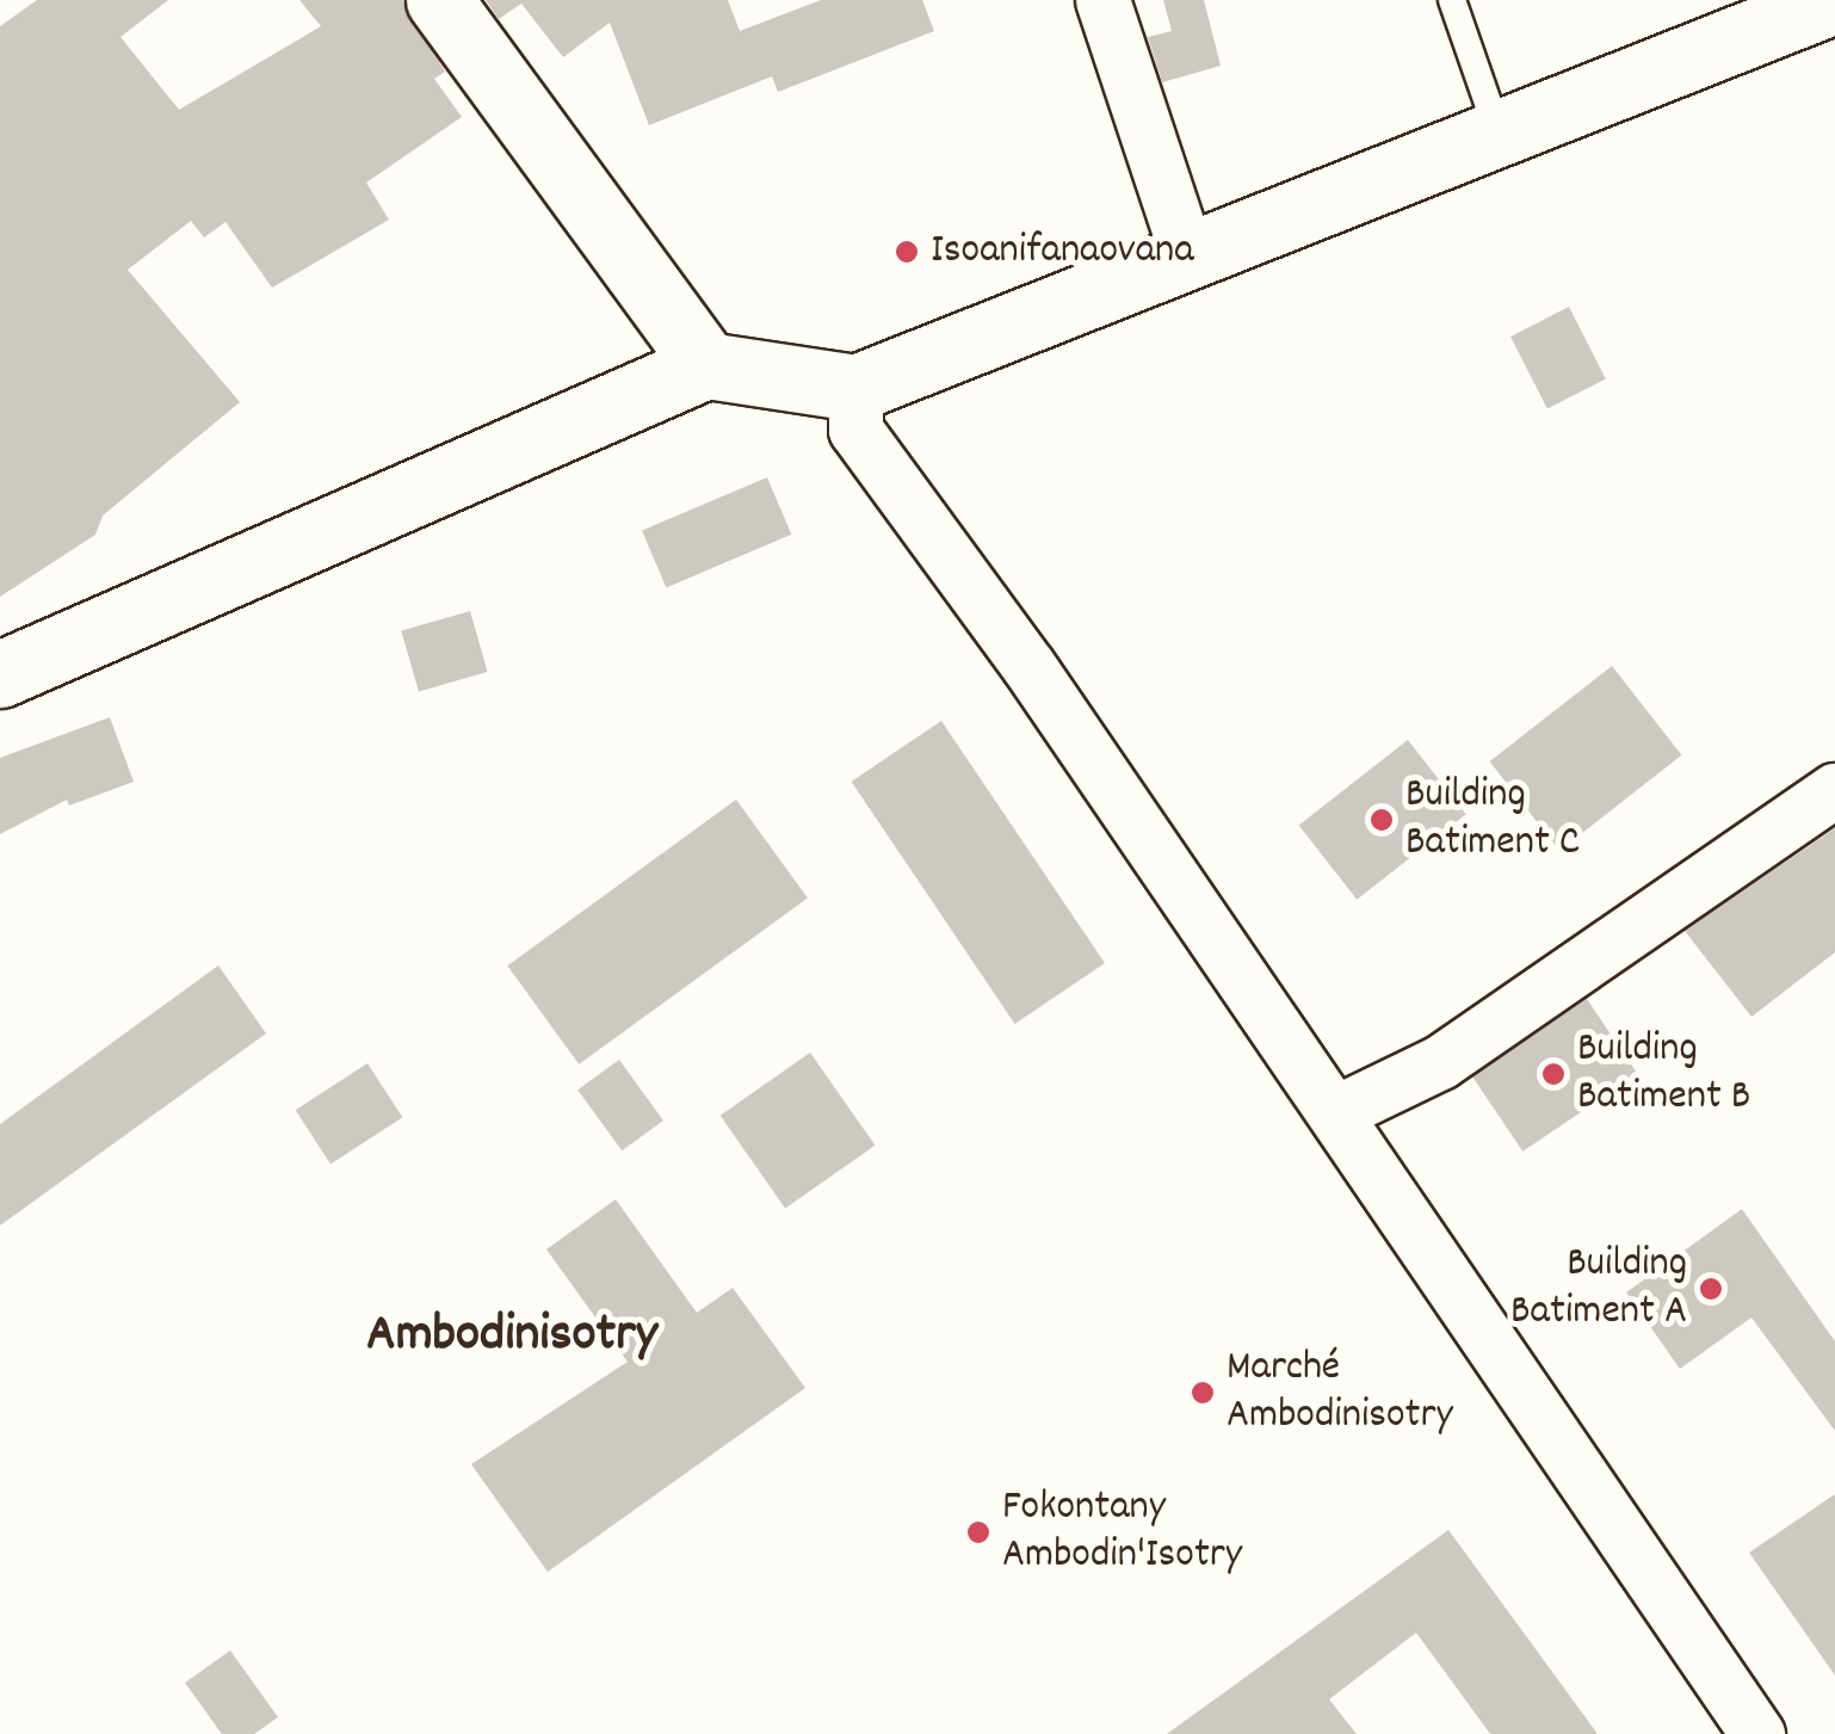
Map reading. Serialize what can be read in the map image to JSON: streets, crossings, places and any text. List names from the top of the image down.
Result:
{
  "districts": ["Ambodinisotry"],
  "places": [
    "Isoanifanaovana",
    "Building Batiment C",
    "Building Batiment B",
    "Building Batiment A",
    "Marché Ambodinisotry",
    "Fokontany Ambodin'Isotry"
  ]
}
